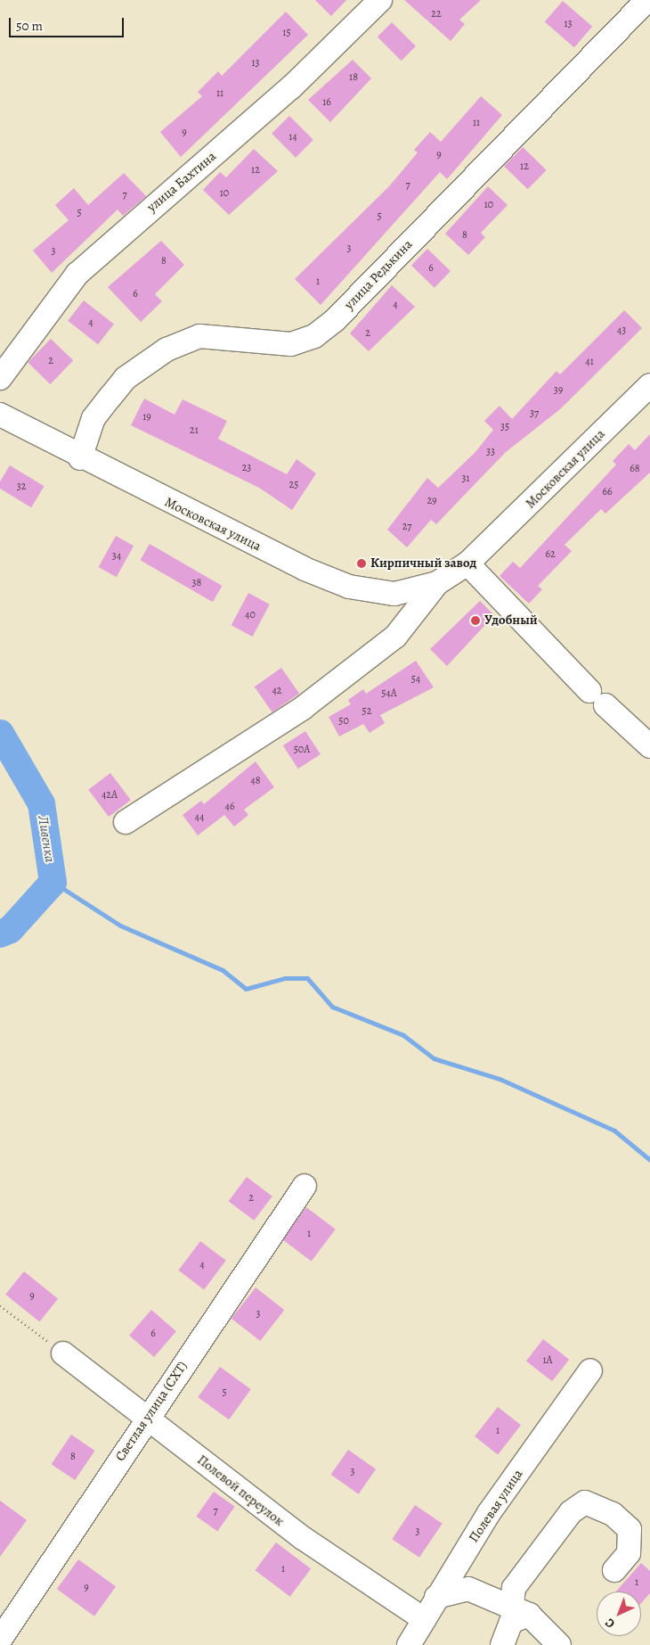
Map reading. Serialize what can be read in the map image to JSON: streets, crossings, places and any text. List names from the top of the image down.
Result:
{
  "streets": {
    "street": [
      "улица Бахтина",
      "улица Редькина",
      "Московская улица",
      "Светлая улица (СХТ)",
      "Полевой переулок",
      "Полевая улица"
    ]
  },
  "crossings": [
    ["улица Редькина", "Московская улица"],
    ["Светлая улица (СХТ)", "Полевой переулок"],
    ["Полевой переулок", "Полевая улица"]
  ],
  "water": ["Ливенка"],
  "places": ["Кирпичный завод", "Удобный"],
  "house_numbers": [
    "22",
    "13",
    "15",
    "13",
    "18",
    "11",
    "16",
    "11",
    "9",
    "14",
    "9",
    "12",
    "12",
    "7",
    "10",
    "7",
    "10",
    "5",
    "5",
    "8",
    "3",
    "3",
    "8",
    "6",
    "1",
    "6",
    "4",
    "4",
    "43",
    "2",
    "2",
    "41",
    "39",
    "37",
    "19",
    "35",
    "21",
    "33",
    "23",
    "68",
    "31",
    "25",
    "32",
    "66",
    "29",
    "27",
    "62",
    "34",
    "38",
    "40",
    "54",
    "42",
    "54А",
    "52",
    "50",
    "50А",
    "48",
    "42А",
    "46",
    "44",
    "2",
    "1",
    "4",
    "9",
    "3",
    "6",
    "1А",
    "5",
    "1",
    "8",
    "3",
    "7",
    "3",
    "1",
    "1",
    "9"
  ],
  "scale_bar": "50 m",
  "north": "bottom left"
}
